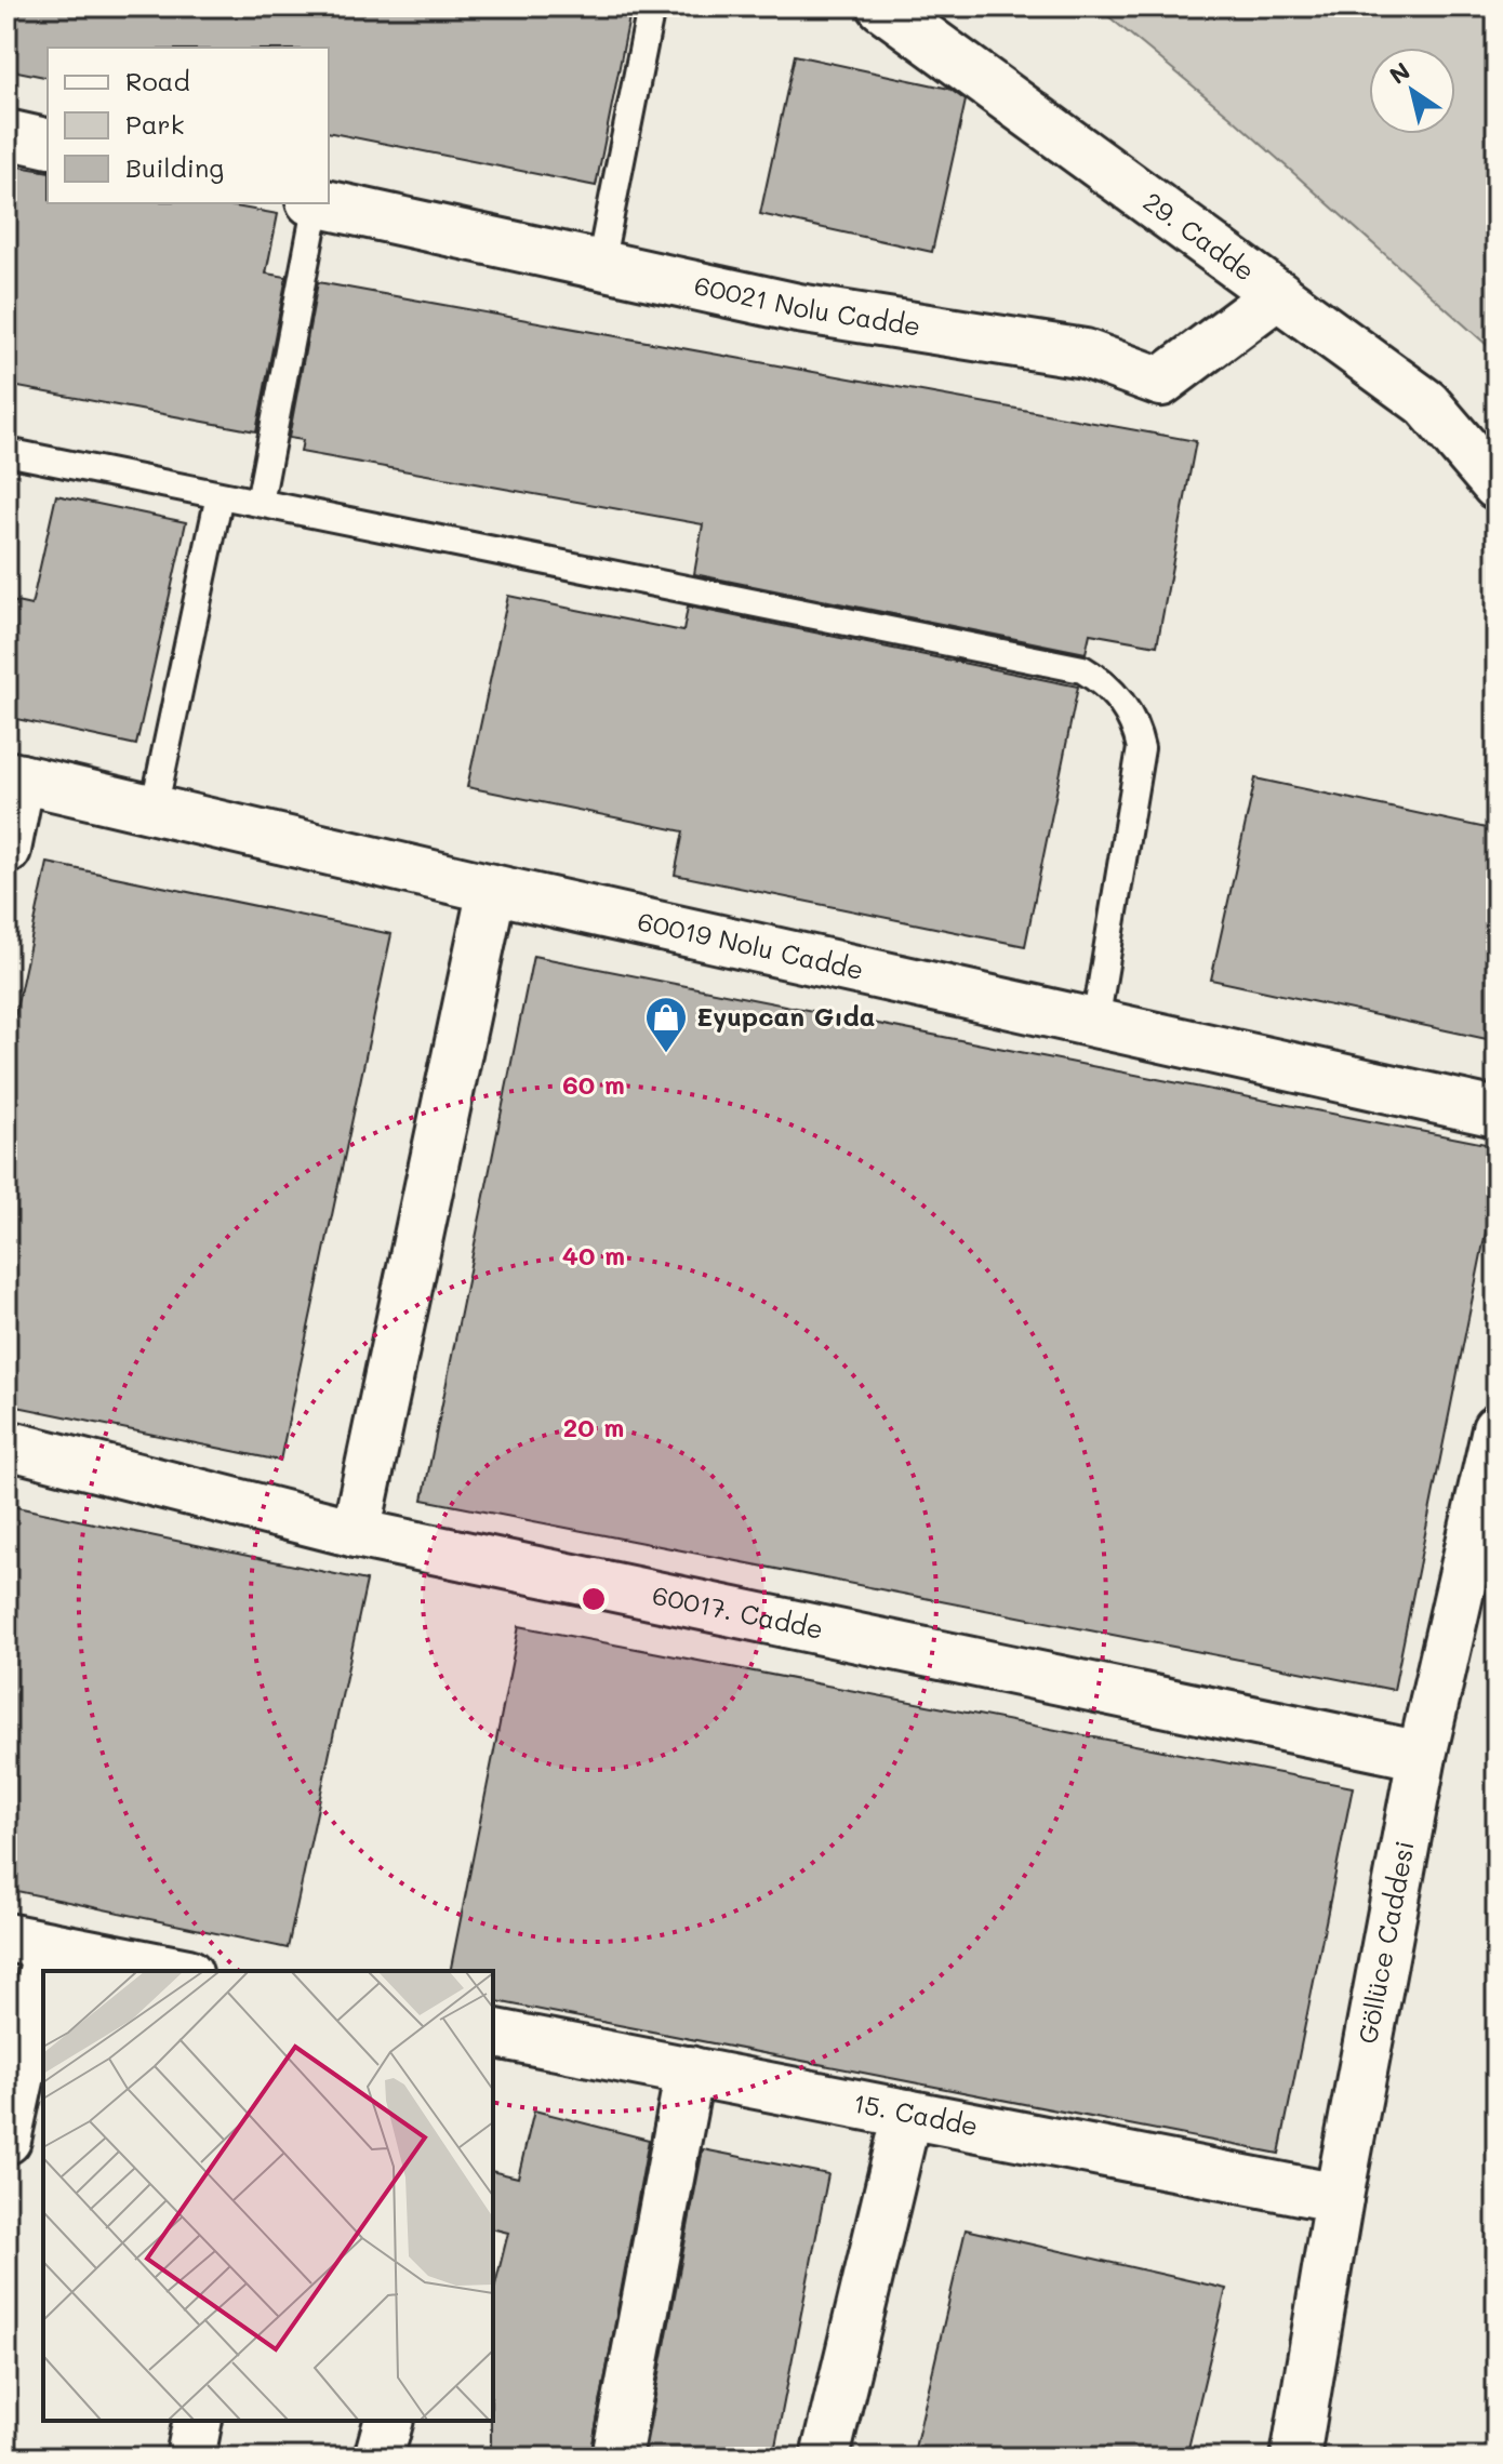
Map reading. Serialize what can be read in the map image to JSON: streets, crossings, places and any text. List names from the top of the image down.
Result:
{
  "streets": {
    "street": [
      "29. Cadde",
      "60021 Nolu Cadde",
      "60019 Nolu Cadde",
      "60017. Cadde",
      "Göllüce Caddesi",
      "15. Cadde"
    ]
  },
  "crossings": [
    ["29. Cadde", "60021 Nolu Cadde"],
    ["60017. Cadde", "Göllüce Caddesi"],
    ["Göllüce Caddesi", "15. Cadde"]
  ],
  "places": {
    "shop": ["Eyupcan Gıda"]
  },
  "legend": ["Road", "Park", "Building"],
  "north": "top left",
  "rings": ["60 m", "40 m", "20 m"]
}
